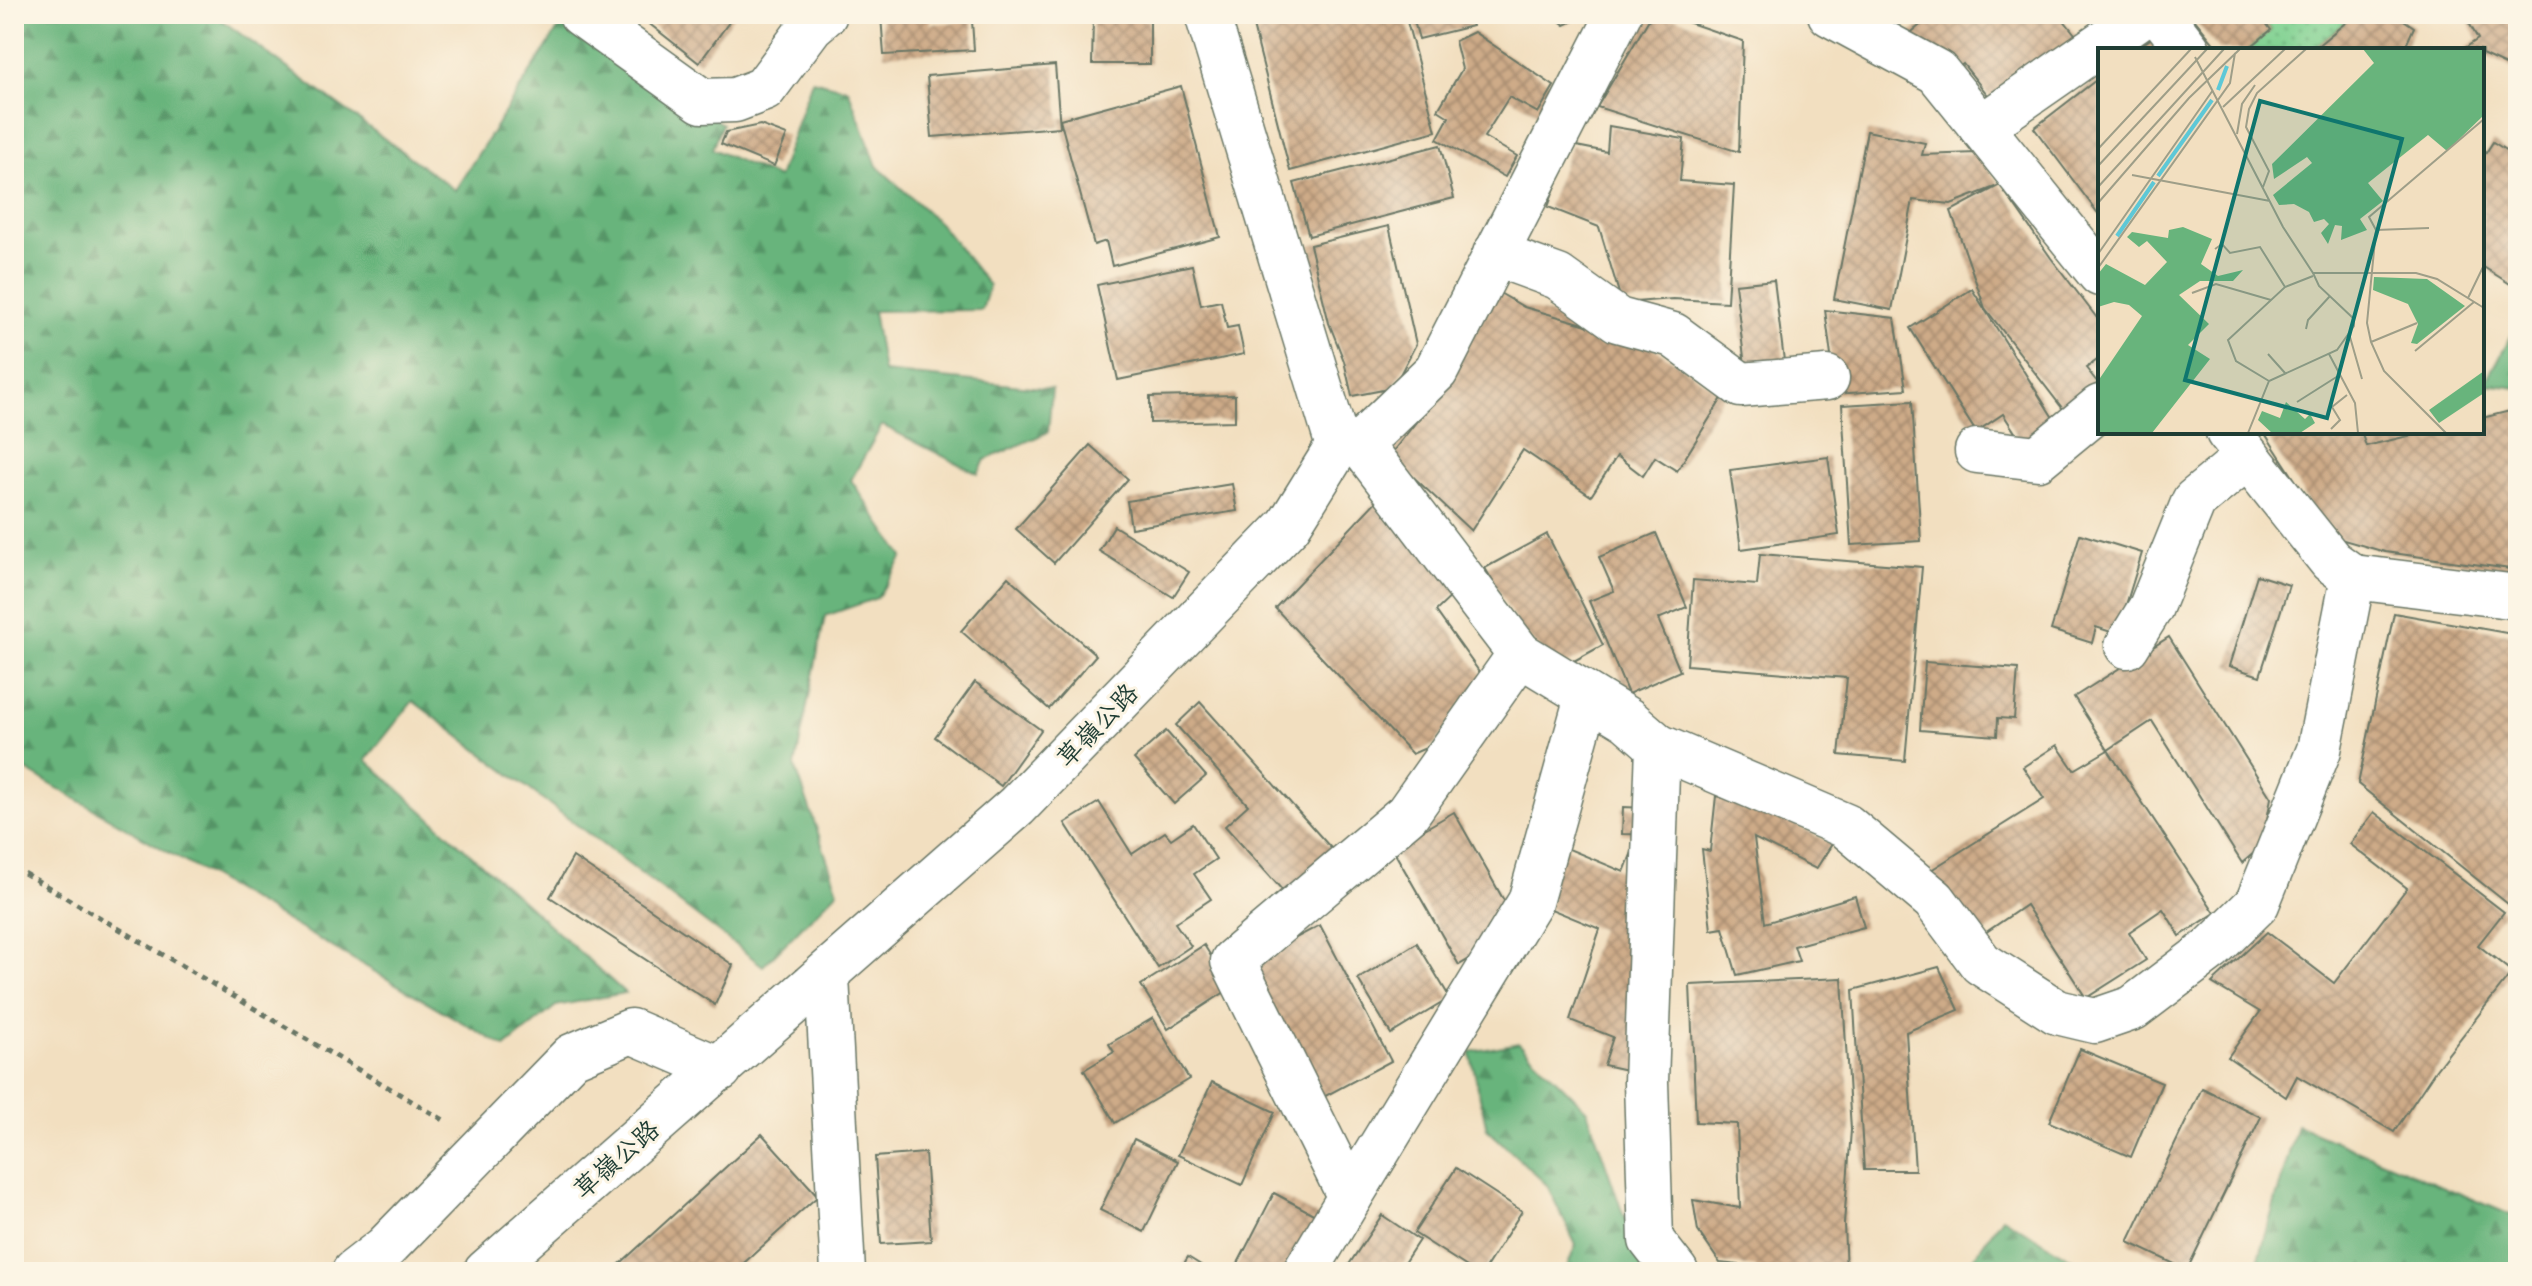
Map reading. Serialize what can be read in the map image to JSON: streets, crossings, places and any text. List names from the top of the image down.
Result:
{
  "streets": {
    "street": ["草嶺公路"]
  }
}
